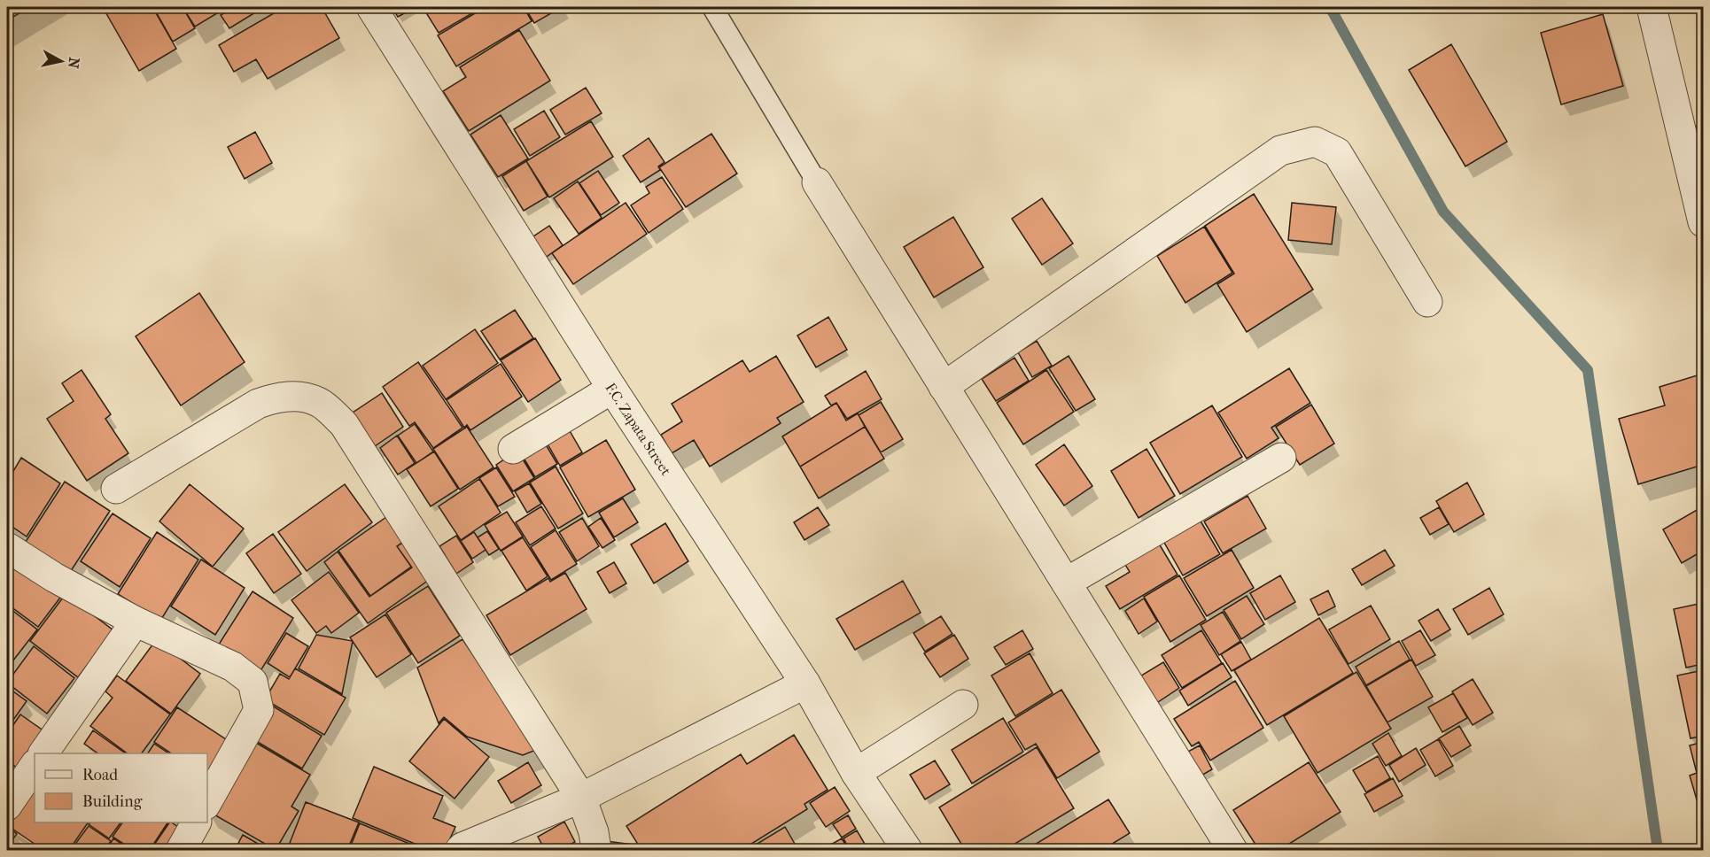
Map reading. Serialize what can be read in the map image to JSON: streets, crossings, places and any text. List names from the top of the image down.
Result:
{
  "streets": {
    "street": ["F.C. Zapata Street"]
  },
  "legend": ["Road", "Building"],
  "north": "right"
}
